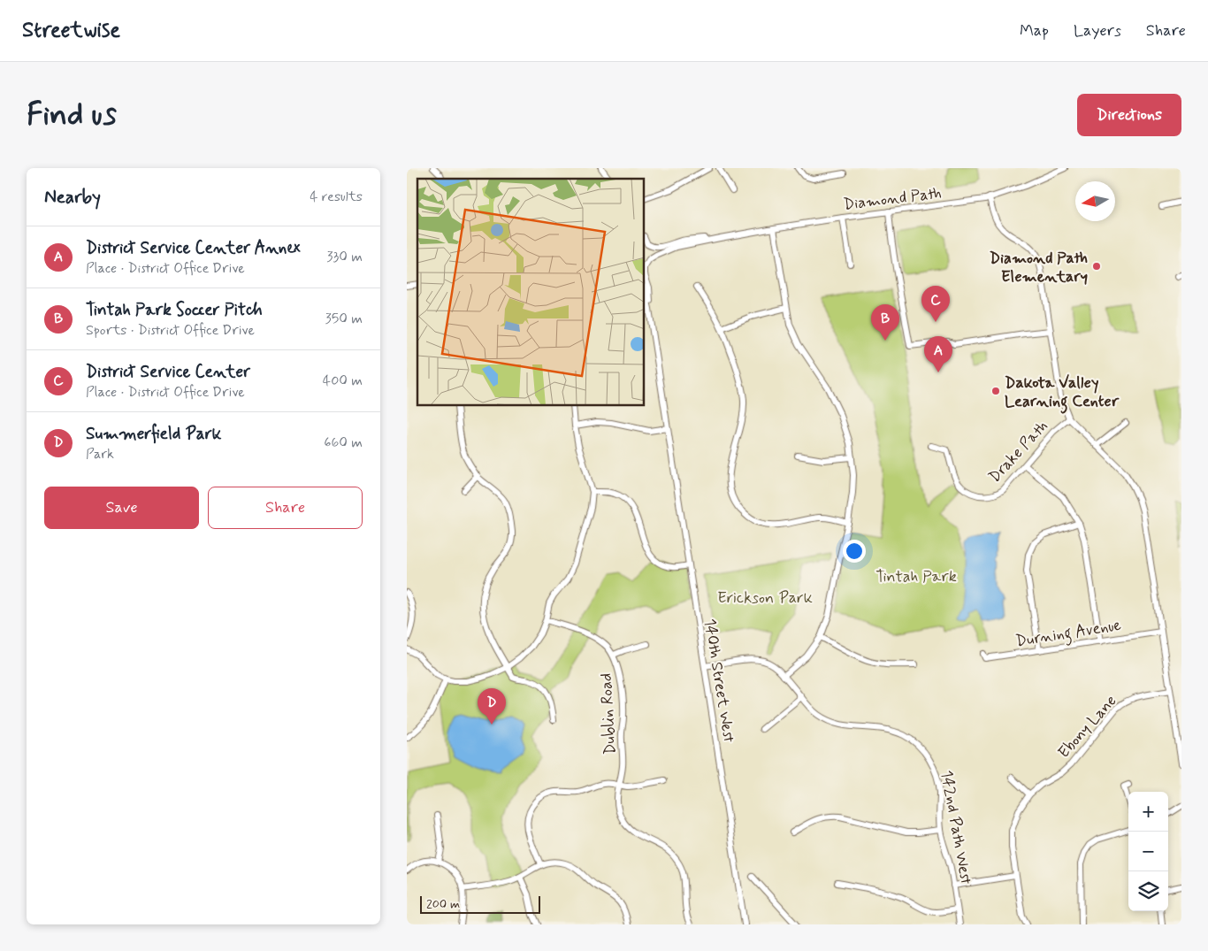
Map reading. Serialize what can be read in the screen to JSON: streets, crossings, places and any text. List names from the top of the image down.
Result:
{
  "streets": {
    "street": [
      "Diamond Path",
      "Drake Path",
      "Durning Avenue",
      "140th Street West",
      "Dublin Road",
      "Ebony Lane",
      "142nd Path West"
    ]
  },
  "crossings": [
    ["Diamond Path", "140th Street West"],
    ["140th Street West", "142nd Path West"]
  ],
  "parks": ["Tintah Park", "Erickson Park"],
  "places": ["Diamond Path Elementary", "Dakota Valley Learning Center"],
  "scale_bar": "200 m",
  "north": "left",
  "page": {
    "header": "Streetwise",
    "nav": ["Map", "Layers", "Share"],
    "buttons": [
      "Directions",
      ["Save", "Share"]
    ],
    "title": "Find us",
    "heading": ["Nearby", "4 results"],
    "list": [
      {
        "mark": "A",
        "name": "District Service Center Annex",
        "note": "Place · District Office Drive",
        "value": "330 m"
      },
      {
        "mark": "B",
        "name": "Tintah Park Soccer Pitch",
        "note": "Sports · District Office Drive",
        "value": "350 m"
      },
      {
        "mark": "C",
        "name": "District Service Center",
        "note": "Place · District Office Drive",
        "value": "400 m"
      },
      {
        "mark": "D",
        "name": "Summerfield Park",
        "note": "Park",
        "value": "660 m"
      }
    ],
    "pins": [
      "C",
      "B",
      "A",
      "D"
    ],
    "map_buttons": ["+", "−"],
    "scale": "200 m"
  }
}
